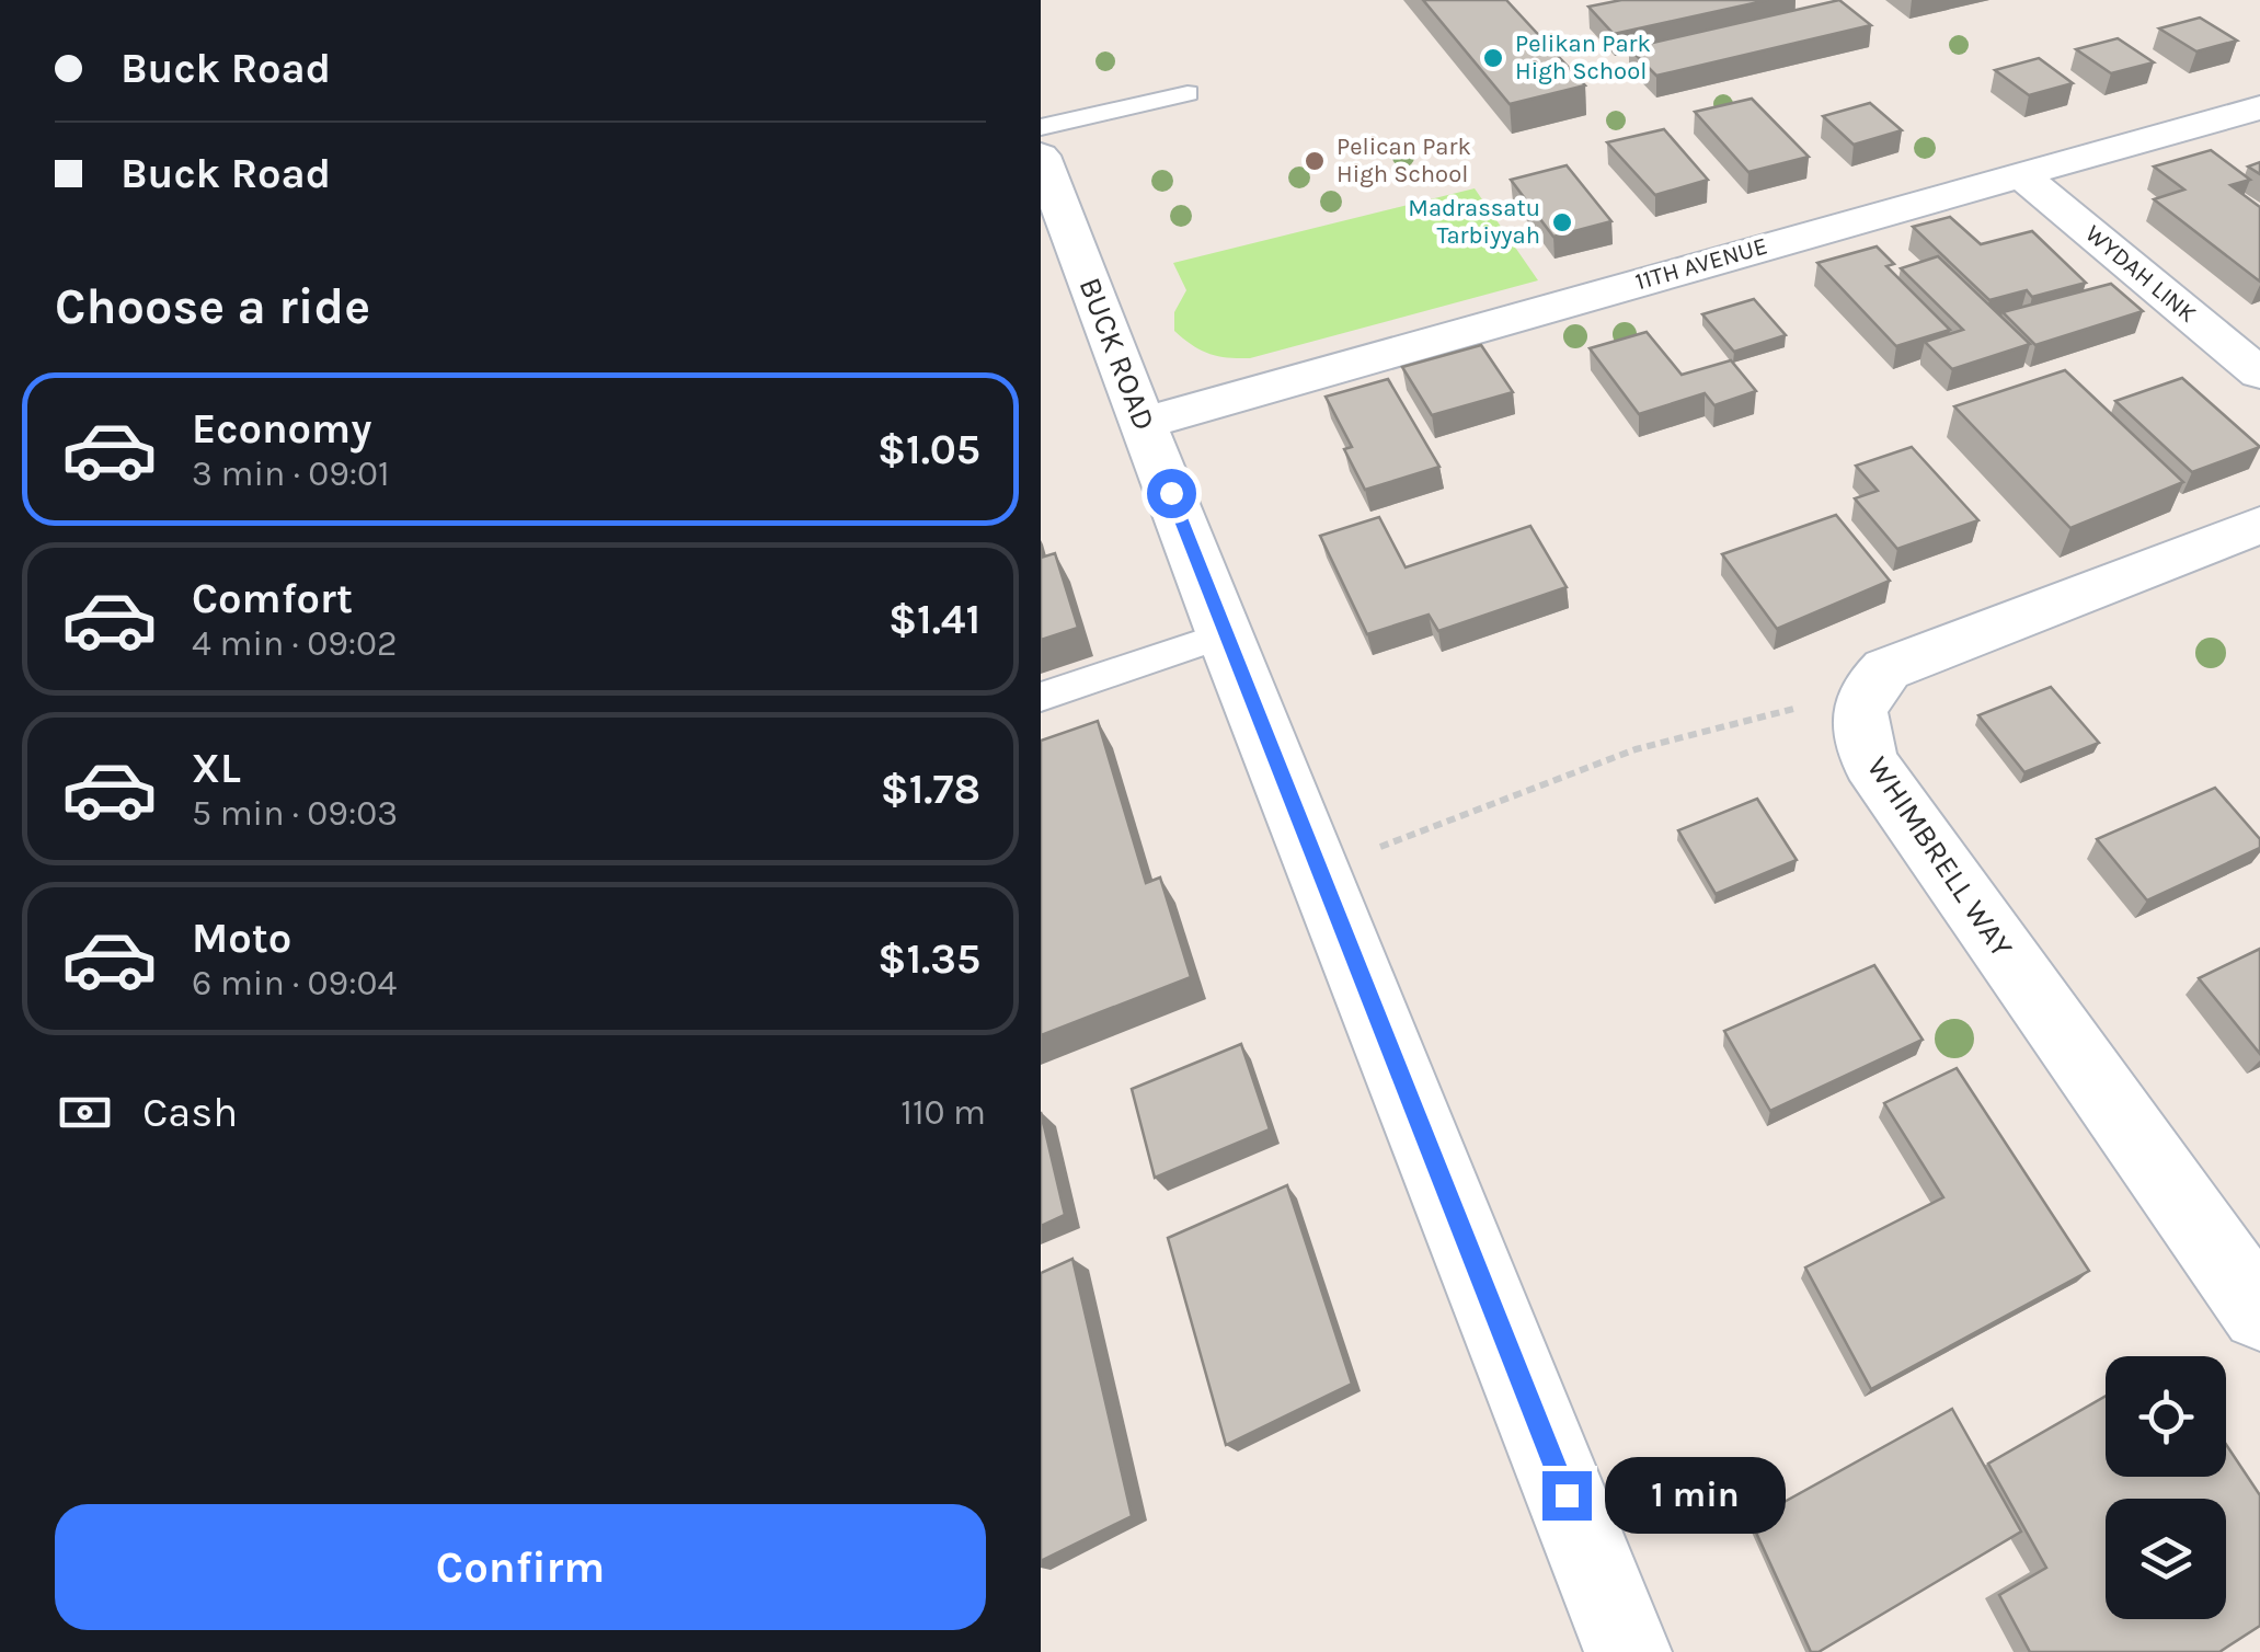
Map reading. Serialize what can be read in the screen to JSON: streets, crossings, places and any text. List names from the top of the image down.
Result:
{
  "streets": {
    "street": [
      "11TH AVENUE",
      "WYDAH LINK",
      "BUCK ROAD",
      "WHIMBRELL WAY"
    ]
  },
  "crossings": [
    ["11TH AVENUE", "WYDAH LINK"],
    ["11TH AVENUE", "BUCK ROAD"]
  ],
  "places": ["Pelikan Park High School", "Pelican Park High School", "Madrassatu Tarbiyyah"],
  "page": {
    "banner": ["Buck Road", "Buck Road"],
    "heading": "Choose a ride",
    "list": [
      {
        "name": "Economy",
        "note": "3 min · 09:01",
        "value": "$1.05"
      },
      {
        "name": "Comfort",
        "note": "4 min · 09:02",
        "value": "$1.41"
      },
      {
        "name": "XL",
        "note": "5 min · 09:03",
        "value": "$1.78"
      },
      {
        "name": "Moto",
        "note": "6 min · 09:04",
        "value": "$1.35"
      }
    ],
    "pay": ["Cash", "110 m"],
    "bubble": "1 min",
    "buttons": "Confirm"
  }
}
